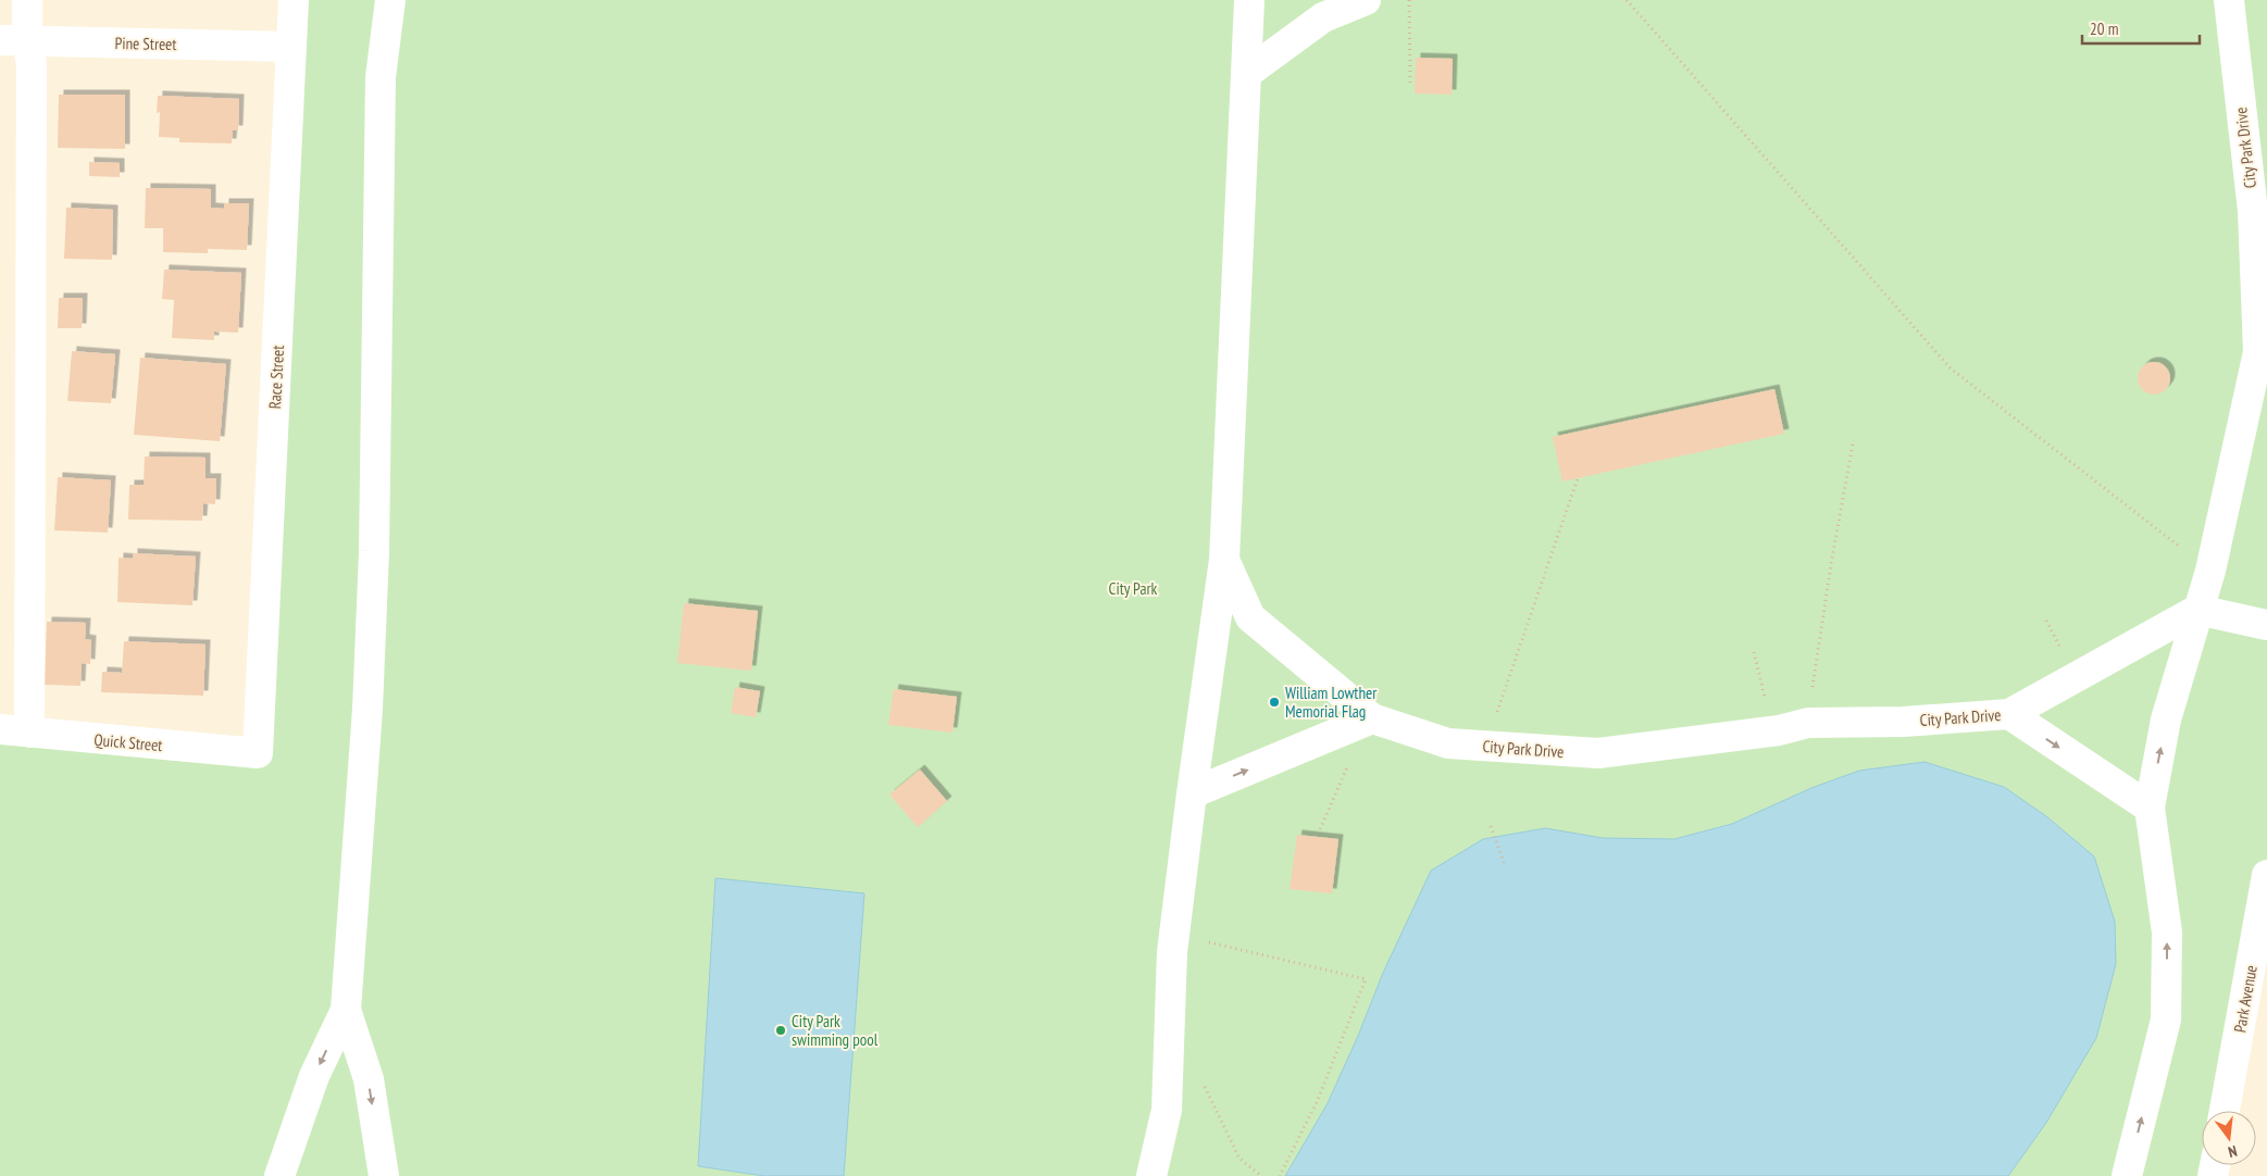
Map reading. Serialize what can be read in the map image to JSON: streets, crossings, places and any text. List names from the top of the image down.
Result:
{
  "streets": {
    "street": [
      "Pine Street",
      "City Park Drive",
      "Race Street",
      "Quick Street",
      "Park Avenue"
    ]
  },
  "crossings": [
    ["Pine Street", "Race Street"],
    ["Race Street", "Quick Street"]
  ],
  "parks": ["City Park"],
  "places": ["William Lowther Memorial Flag", "City Park swimming pool"],
  "scale_bar": "20 m",
  "north": "bottom"
}
